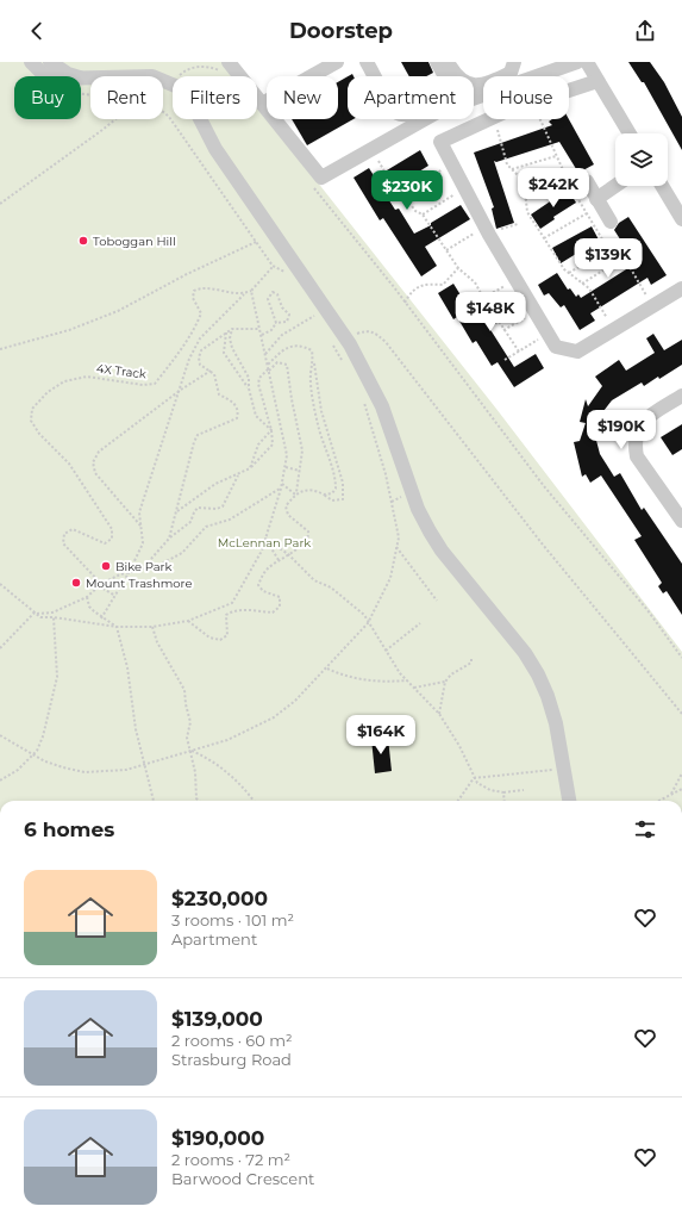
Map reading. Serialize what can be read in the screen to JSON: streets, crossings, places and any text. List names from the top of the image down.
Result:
{
  "streets": {
    "path": ["4X Track"]
  },
  "parks": ["McLennan Park"],
  "places": ["Toboggan Hill", "Bike Park", "Mount Trashmore"],
  "page": {
    "header": "Doorstep",
    "chip": [
      "Buy",
      "Rent",
      "Filters",
      "New",
      "Apartment",
      "House"
    ],
    "price": [
      "$242K",
      "$230K",
      "$139K",
      "$148K",
      "$190K",
      "$164K"
    ],
    "heading": "6 homes",
    "list": [
      {
        "name": "$230,000",
        "note": "3 rooms · 101 m² · Apartment"
      },
      {
        "name": "$139,000",
        "note": "2 rooms · 60 m² · Strasburg Road"
      },
      {
        "name": "$190,000",
        "note": "2 rooms · 72 m² · Barwood Crescent"
      }
    ]
  }
}
